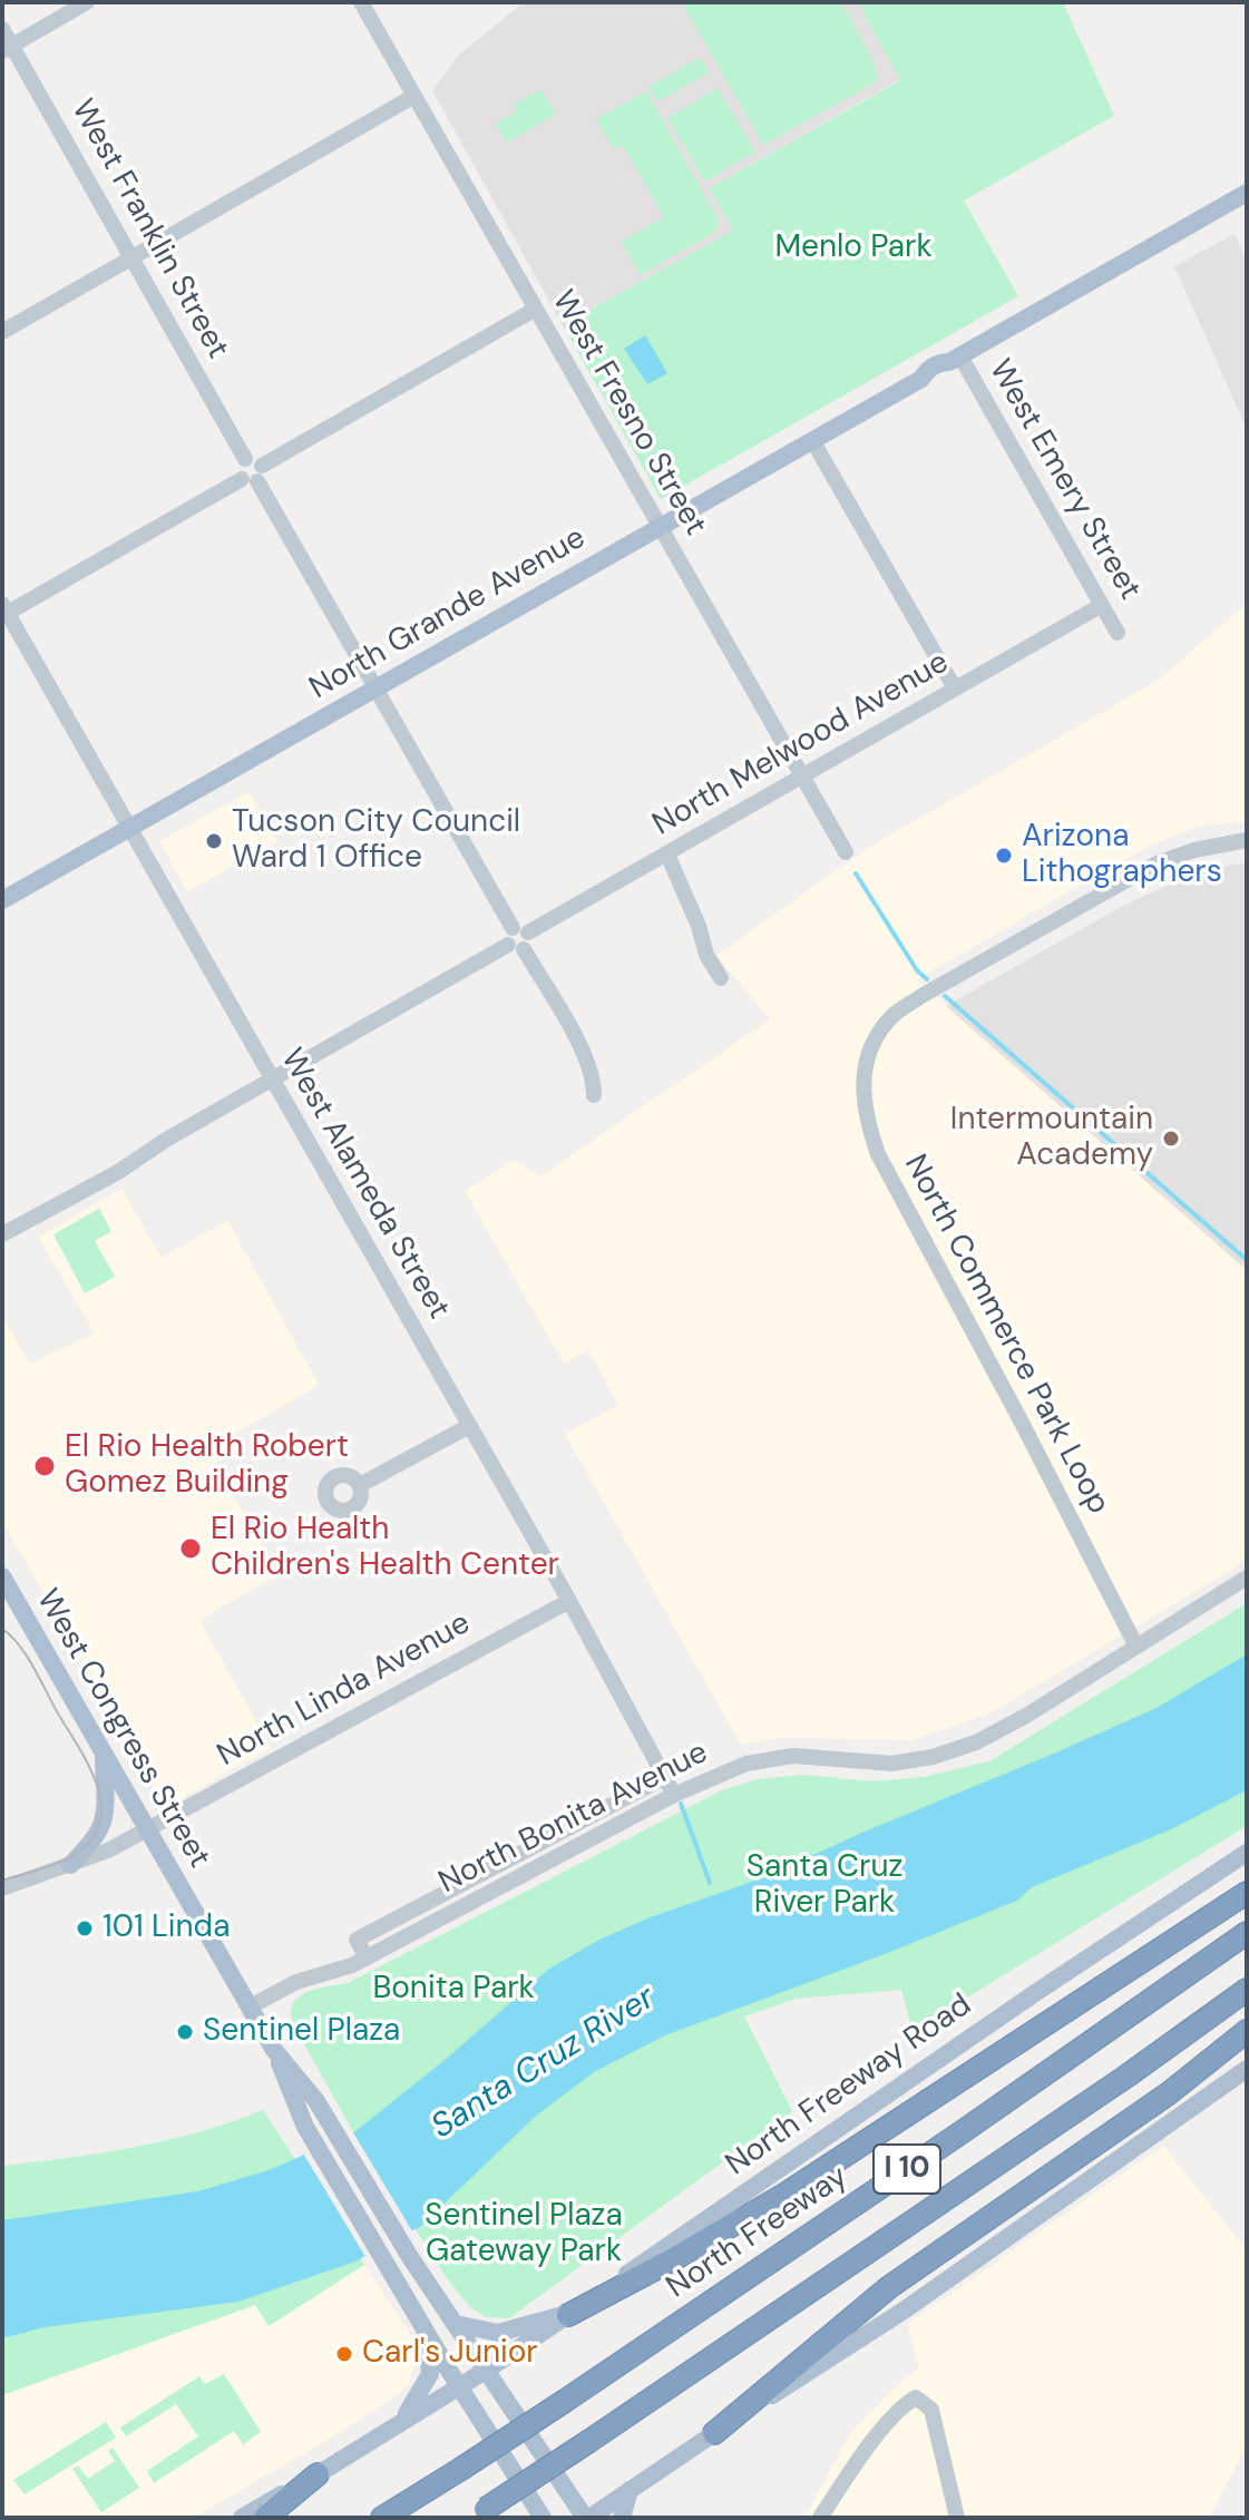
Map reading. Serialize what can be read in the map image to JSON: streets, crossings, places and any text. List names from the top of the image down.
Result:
{
  "streets": {
    "highway": ["I 10", "North Freeway"],
    "main road": ["North Grande Avenue", "West Congress Street", "North Freeway Road"],
    "street": [
      "West Franklin Street",
      "West Fresno Street",
      "West Emery Street",
      "North Melwood Avenue",
      "West Alameda Street",
      "North Commerce Park Loop",
      "North Linda Avenue",
      "North Bonita Avenue"
    ]
  },
  "crossings": [
    ["West Fresno Street", "North Grande Avenue"],
    ["West Fresno Street", "North Melwood Avenue"],
    ["West Emery Street", "North Grande Avenue"],
    ["West Emery Street", "North Melwood Avenue"],
    ["North Grande Avenue", "West Alameda Street"],
    ["North Melwood Avenue", "West Alameda Street"],
    ["West Alameda Street", "North Linda Avenue"],
    ["West Alameda Street", "North Bonita Avenue"],
    ["North Commerce Park Loop", "North Bonita Avenue"],
    ["North Linda Avenue", "West Congress Street"],
    ["West Congress Street", "North Bonita Avenue"],
    ["West Congress Street", "North Freeway Road"]
  ],
  "water": ["Santa Cruz River"],
  "parks": [
    "Menlo Park",
    "Santa Cruz River Park",
    "Bonita Park",
    "Sentinel Plaza Gateway Park"
  ],
  "places": [
    "Tucson City Council Ward 1 Office",
    "Arizona Lithographers",
    "Intermountain Academy",
    "El Rio Health Robert Gomez Building",
    "El Rio Health Children's Health Center",
    "101 Linda",
    "Sentinel Plaza",
    "Carl's Junior"
  ]
}
